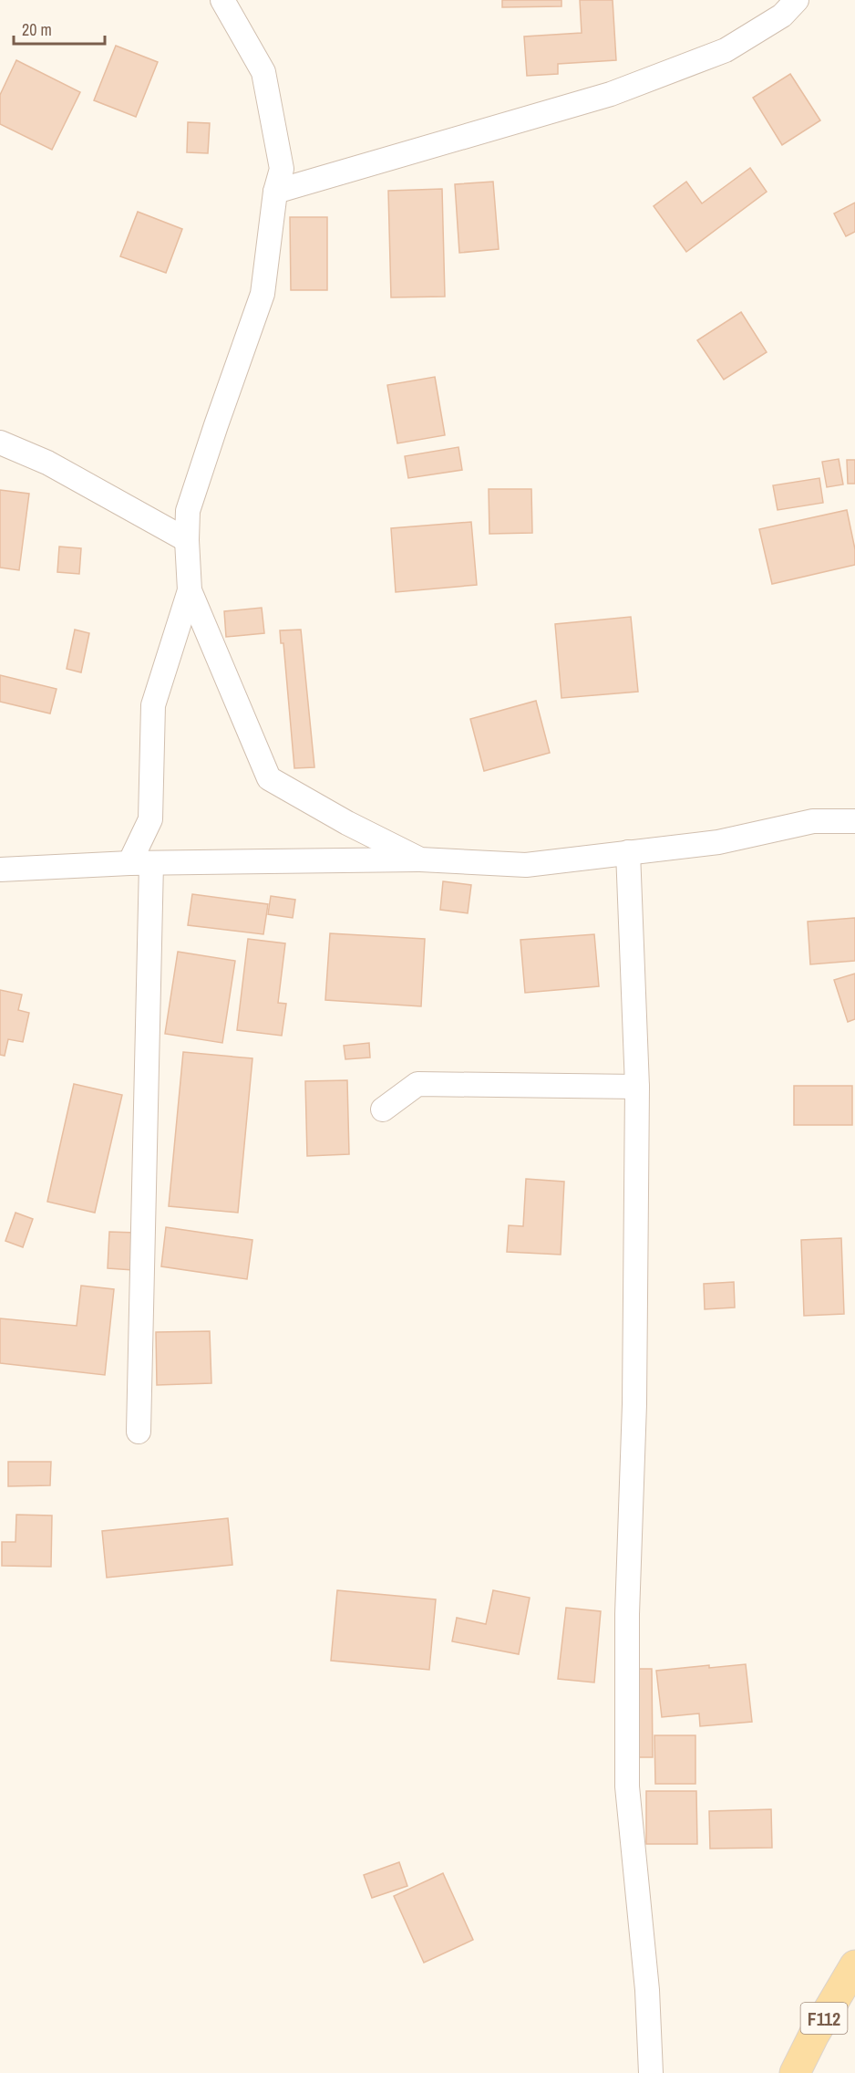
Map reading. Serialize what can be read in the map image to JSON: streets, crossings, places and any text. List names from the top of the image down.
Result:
{
  "streets": {
    "main road": ["F112"]
  },
  "scale_bar": "20 m"
}
